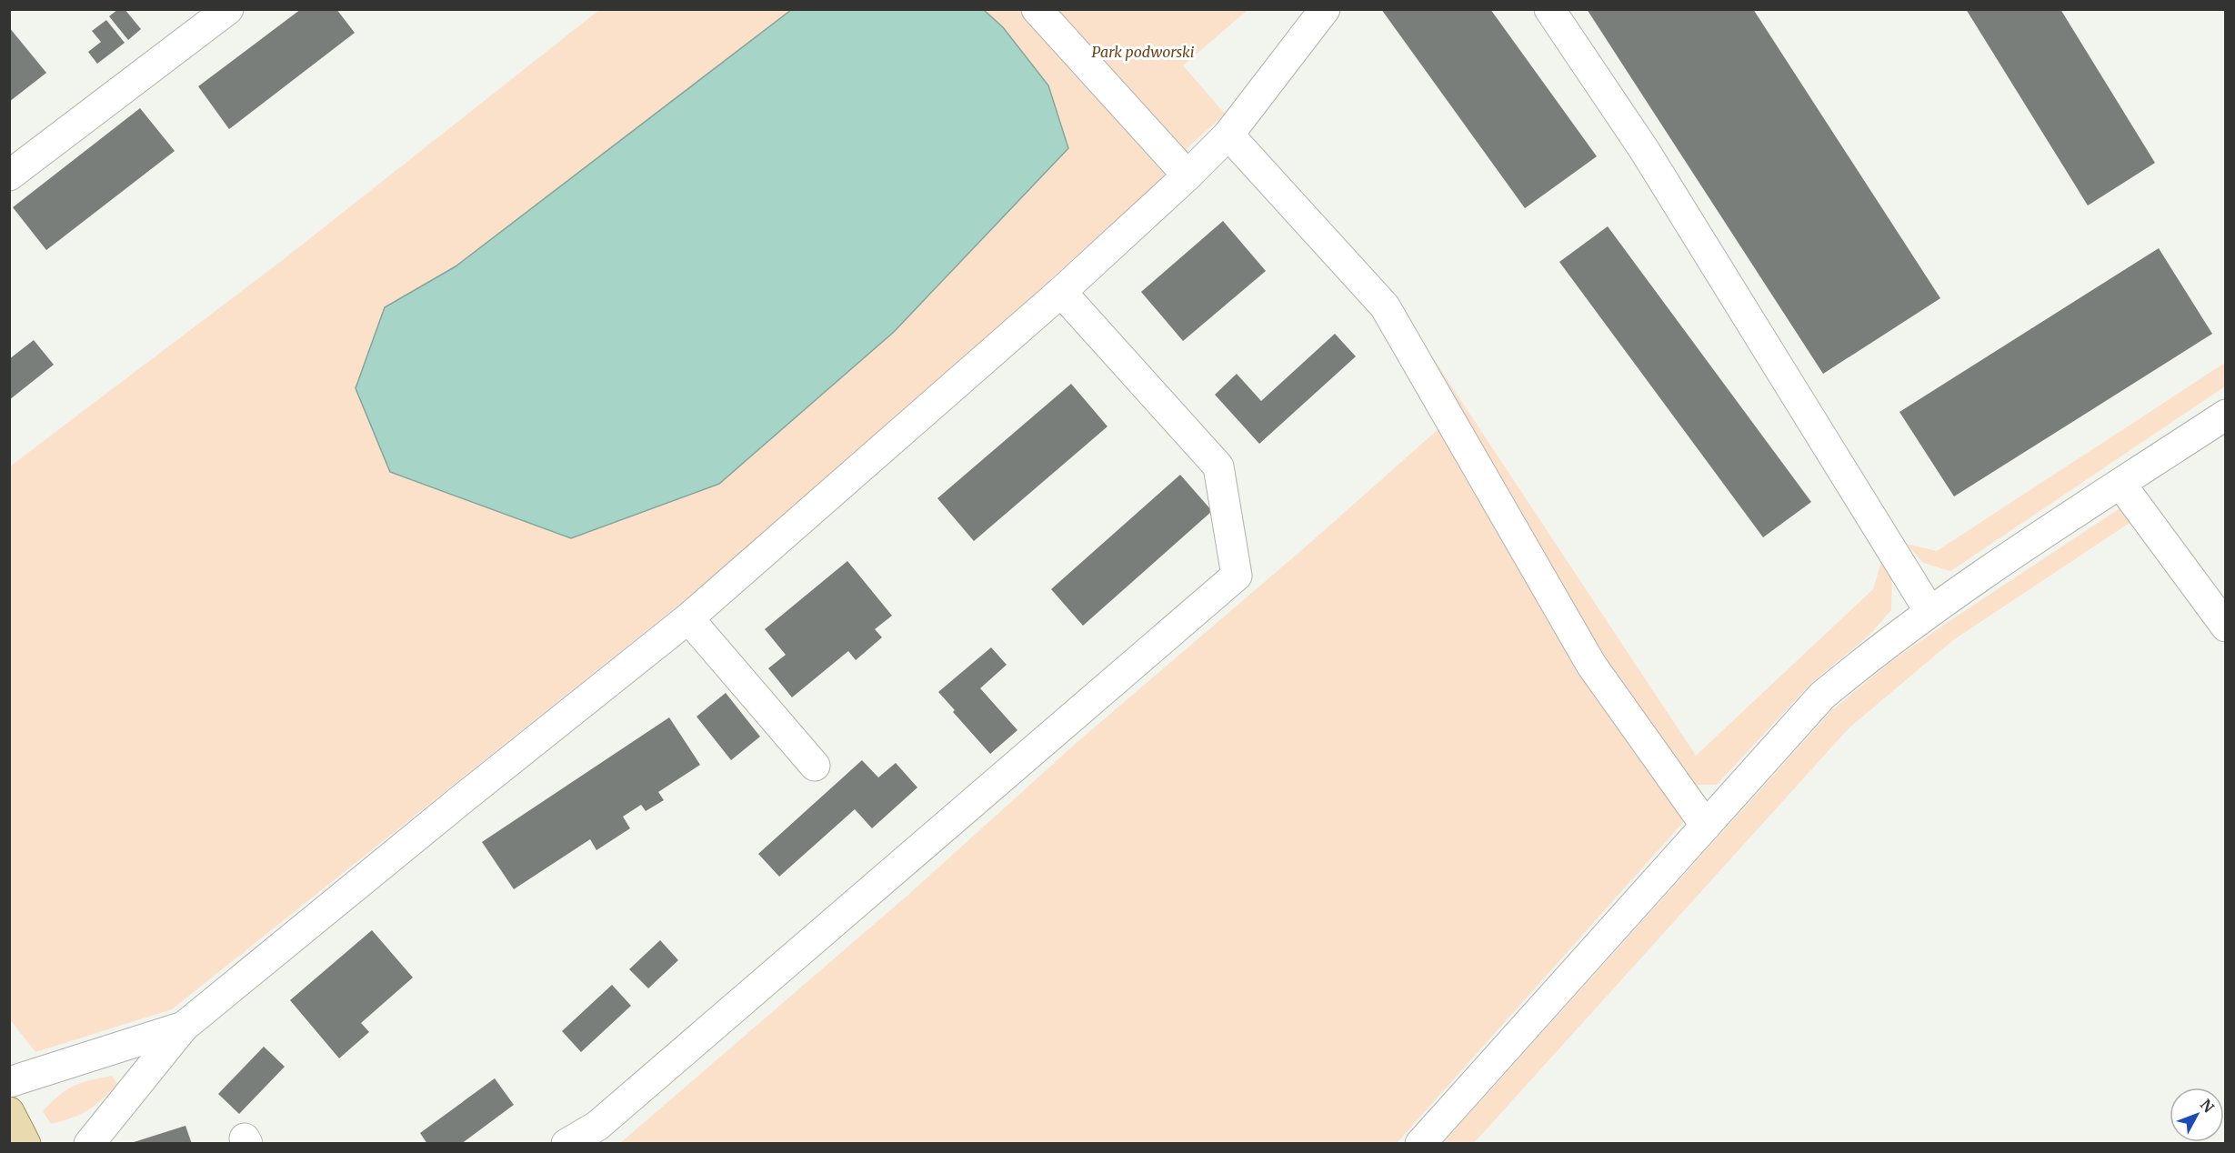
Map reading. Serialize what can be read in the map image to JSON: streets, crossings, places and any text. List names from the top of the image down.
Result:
{
  "parks": ["Park podworski"],
  "north": "top right"
}
